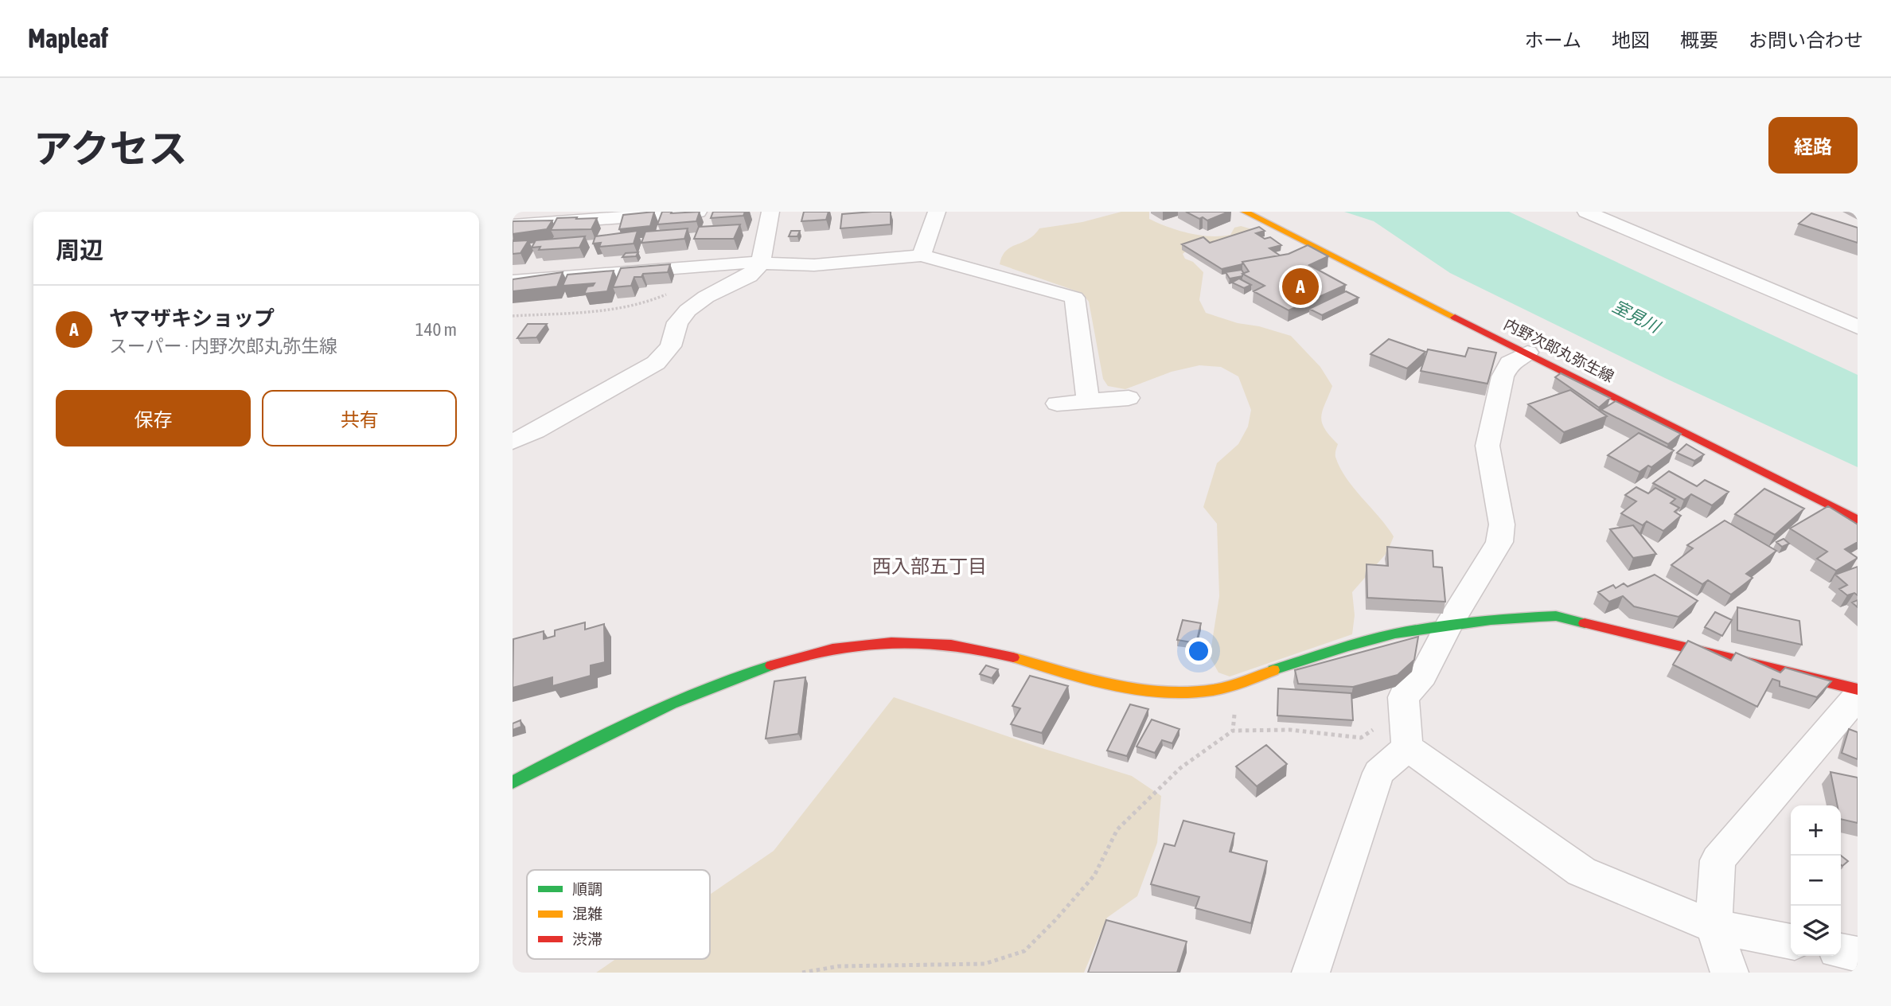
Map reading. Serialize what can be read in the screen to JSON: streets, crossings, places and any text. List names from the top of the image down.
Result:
{
  "streets": {
    "street": ["内野次郎丸弥生線"]
  },
  "districts": ["西入部五丁目"],
  "water": ["室見川"],
  "legend": ["順調", "混雑", "渋滞"],
  "page": {
    "header": "Mapleaf",
    "nav": [
      "ホーム",
      "地図",
      "概要",
      "お問い合わせ"
    ],
    "title": "アクセス",
    "buttons": [
      "経路",
      ["保存", "共有"]
    ],
    "heading": "周辺",
    "pins": "A",
    "list": [
      {
        "mark": "A",
        "name": "ヤマザキショップ",
        "note": "スーパー · 内野次郎丸弥生線",
        "value": "140 m"
      }
    ],
    "map_buttons": ["+", "−"]
  }
}
